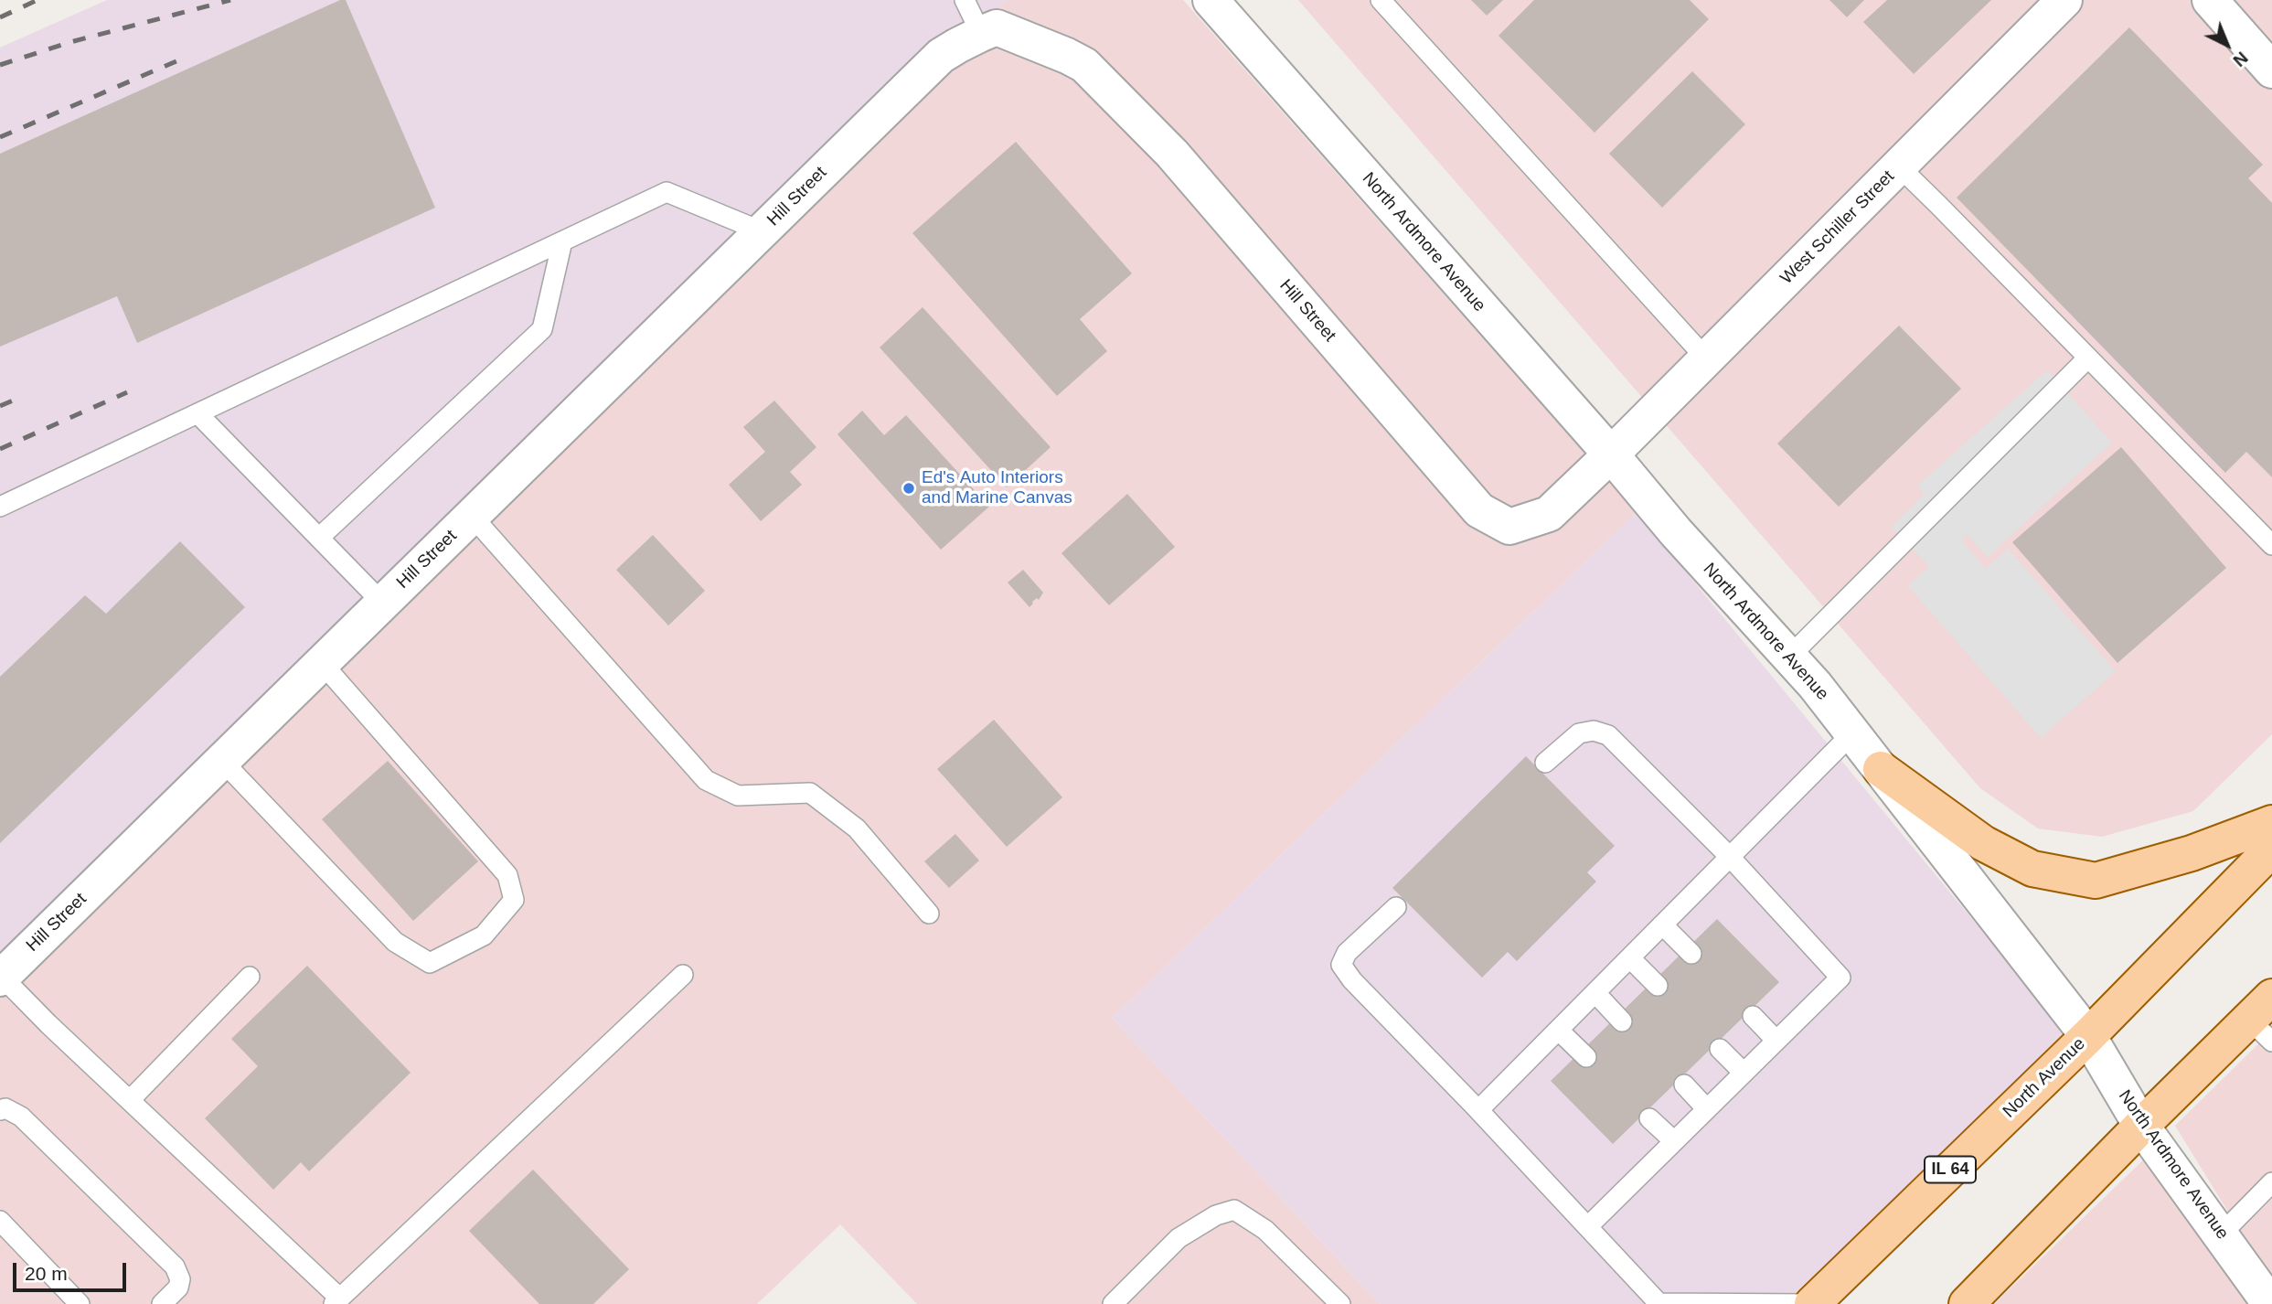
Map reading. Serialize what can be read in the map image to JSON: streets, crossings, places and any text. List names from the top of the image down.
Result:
{
  "streets": {
    "main road": ["North Avenue", "IL 64"],
    "street": ["Hill Street", "West Schiller Street", "North Ardmore Avenue"]
  },
  "crossings": [
    ["Hill Street", "West Schiller Street"],
    ["Hill Street", "North Ardmore Avenue"],
    ["West Schiller Street", "North Ardmore Avenue"],
    ["North Ardmore Avenue", "North Avenue"]
  ],
  "places": ["Ed's Auto Interiors and Marine Canvas"],
  "scale_bar": "20 m",
  "north": "bottom right"
}
